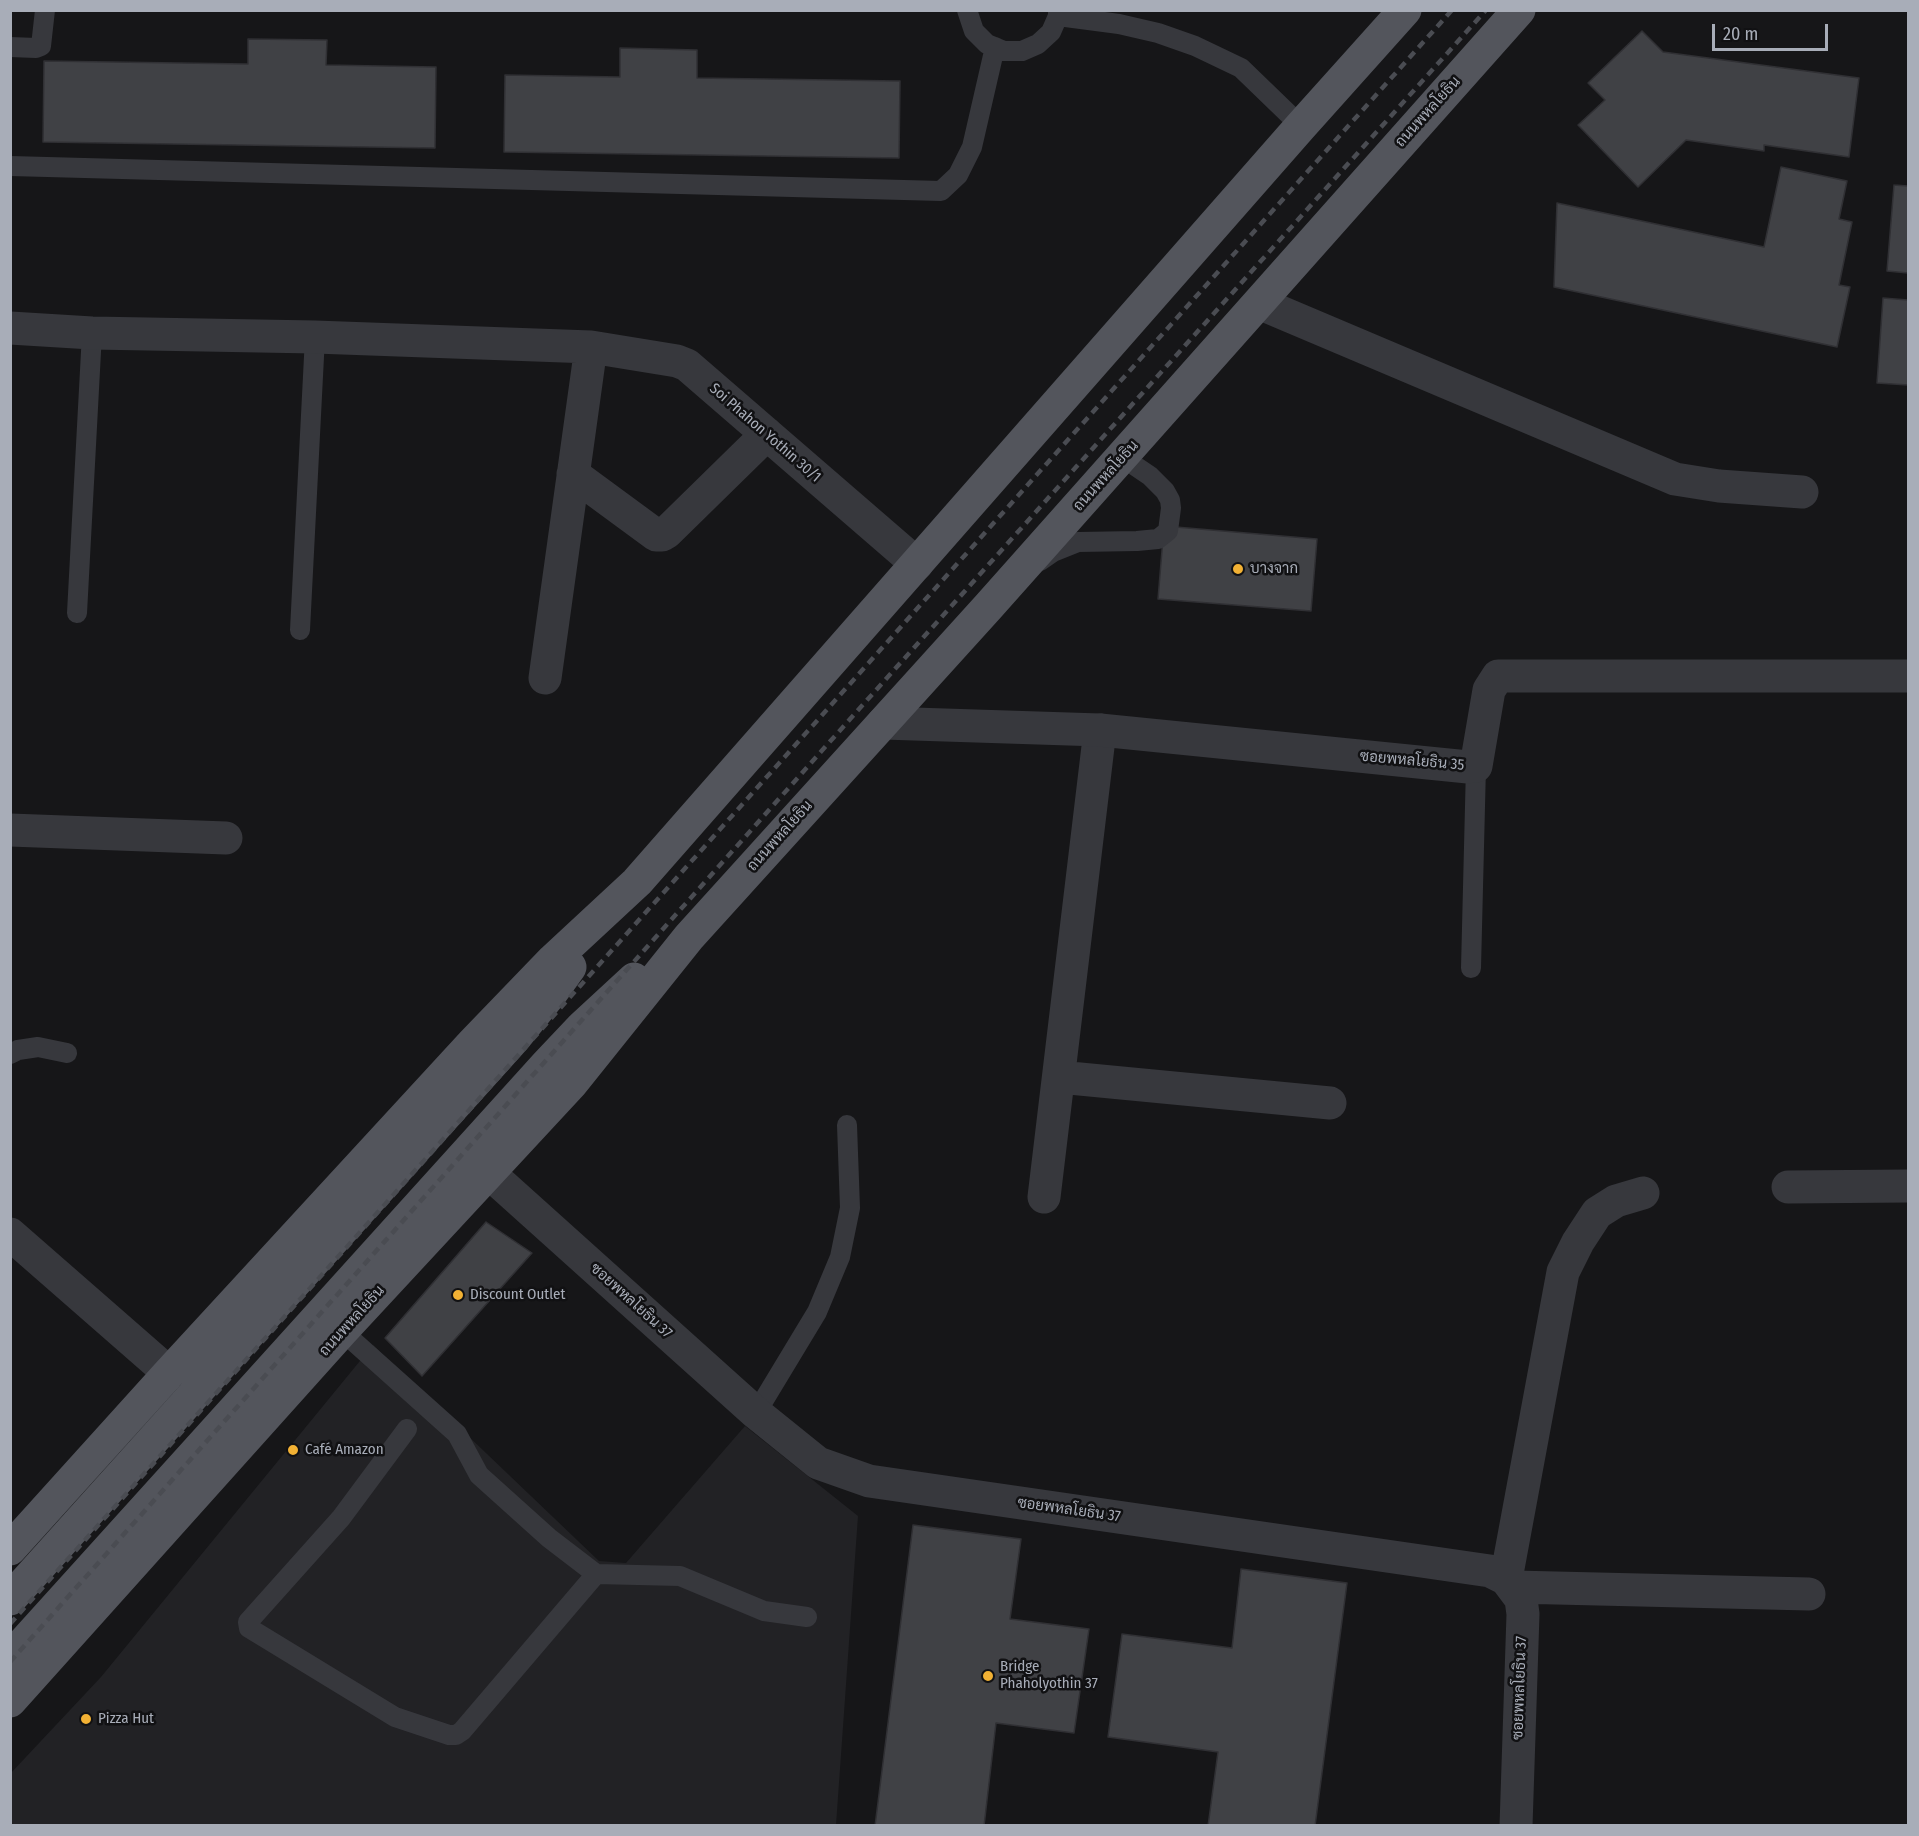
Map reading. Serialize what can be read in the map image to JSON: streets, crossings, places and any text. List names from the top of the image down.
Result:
{
  "streets": {
    "main road": ["ถนนพหลโยธิน"],
    "street": ["Soi Phahon Yothin 30/1", "ซอยพหลโยธิน 35", "ซอยพหลโยธิน 37"]
  },
  "crossings": [
    ["ถนนพหลโยธิน", "ซอยพหลโยธิน 35"],
    ["ถนนพหลโยธิน", "ซอยพหลโยธิน 37"]
  ],
  "places": [
    "บางจาก",
    "Discount Outlet",
    "Café Amazon",
    "Bridge Phaholyothin 37",
    "Pizza Hut"
  ],
  "scale_bar": "20 m"
}
